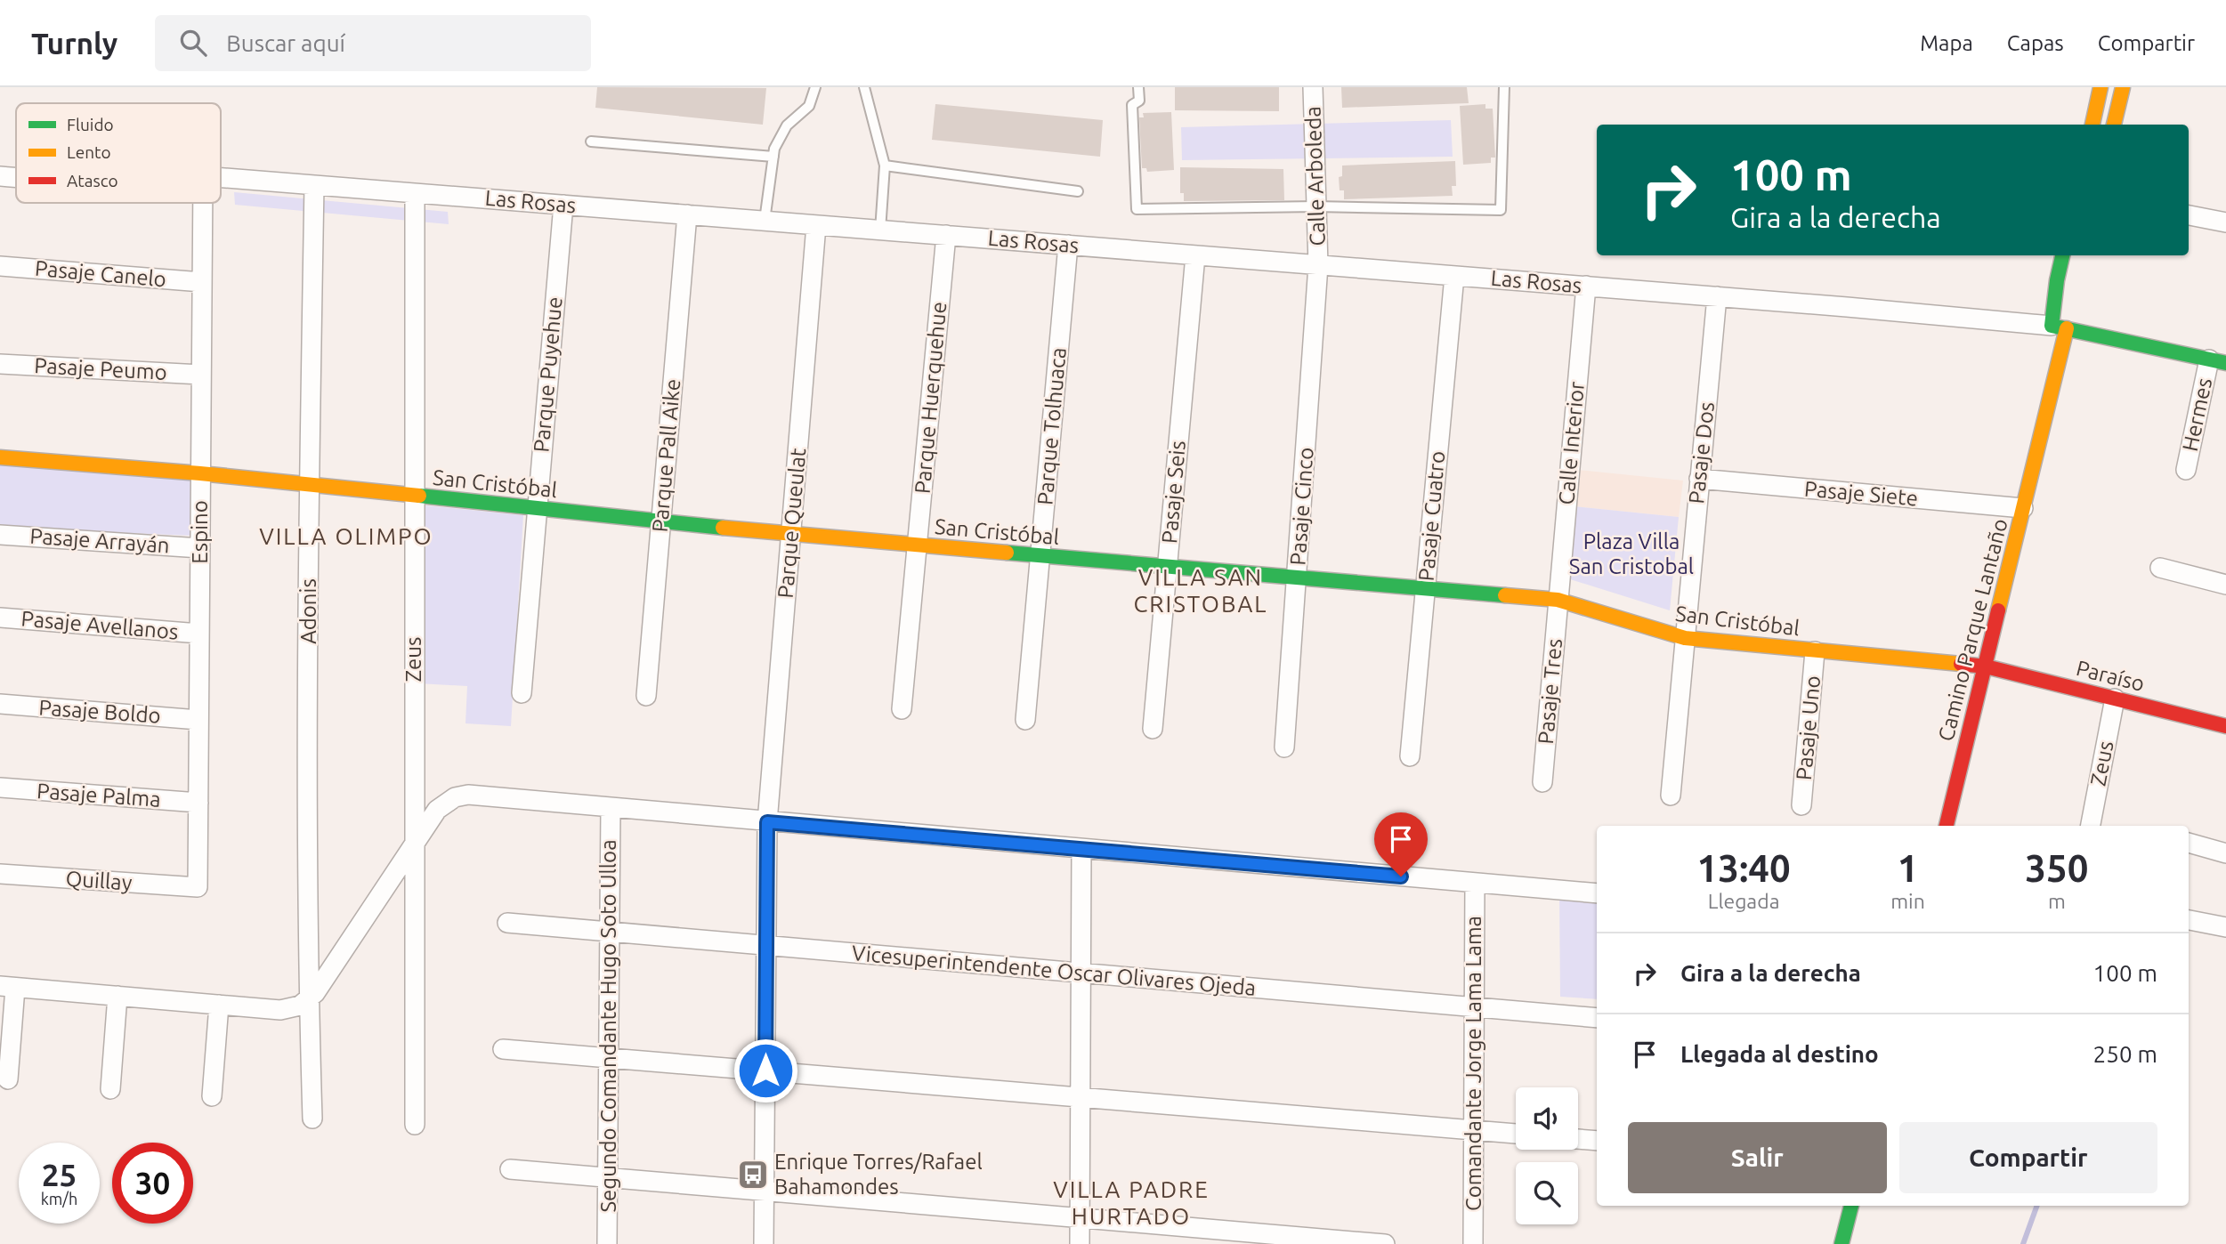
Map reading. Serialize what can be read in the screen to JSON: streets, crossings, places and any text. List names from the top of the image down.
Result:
{
  "streets": {
    "street": [
      "Calle Arboleda",
      "Las Rosas",
      "Pasaje Canelo",
      "Pasaje Peumo",
      "Parque Puyehue",
      "Parque Huerquehue",
      "Hermes",
      "Parque Tolhuaca",
      "Calle Interior",
      "Pasaje Dos",
      "Parque Pall Aike",
      "San Cristóbal",
      "Pasaje Seis",
      "Pasaje Siete",
      "Pasaje Cinco",
      "Pasaje Cuatro",
      "Parque Queulat",
      "Espino",
      "Pasaje Arrayán",
      "Adonis",
      "Pasaje Avellanos",
      "Camino Parque Lantaño",
      "Zeus",
      "Paraíso",
      "Pasaje Tres",
      "Pasaje Boldo",
      "Pasaje Uno",
      "Pasaje Palma",
      "Quillay",
      "Vicesuperintendente Oscar Olivares Ojeda",
      "Segundo Comandante Hugo Soto Ulloa",
      "Comandante Jorge Lama Lama"
    ]
  },
  "crossings": [
    ["Calle Arboleda", "Las Rosas"],
    ["Calle Arboleda", "Pasaje Cinco"],
    ["Las Rosas", "Parque Puyehue"],
    ["Las Rosas", "Parque Huerquehue"],
    ["Las Rosas", "Parque Tolhuaca"],
    ["Las Rosas", "Calle Interior"],
    ["Las Rosas", "Pasaje Dos"],
    ["Las Rosas", "Parque Pall Aike"],
    ["Las Rosas", "Pasaje Seis"],
    ["Las Rosas", "Pasaje Cinco"],
    ["Las Rosas", "Pasaje Cuatro"],
    ["Las Rosas", "Parque Queulat"],
    ["Las Rosas", "Adonis"],
    ["Las Rosas", "Camino Parque Lantaño"],
    ["Las Rosas", "Zeus"],
    ["Pasaje Canelo", "Espino"],
    ["Pasaje Peumo", "Espino"],
    ["Parque Puyehue", "San Cristóbal"],
    ["Parque Huerquehue", "San Cristóbal"],
    ["Parque Tolhuaca", "San Cristóbal"],
    ["Calle Interior", "San Cristóbal"],
    ["Calle Interior", "Pasaje Tres"],
    ["Pasaje Dos", "San Cristóbal"],
    ["Pasaje Dos", "Pasaje Siete"],
    ["Parque Pall Aike", "San Cristóbal"],
    ["San Cristóbal", "Pasaje Seis"],
    ["San Cristóbal", "Pasaje Cinco"],
    ["San Cristóbal", "Pasaje Cuatro"],
    ["San Cristóbal", "Parque Queulat"],
    ["San Cristóbal", "Espino"],
    ["San Cristóbal", "Adonis"],
    ["San Cristóbal", "Camino Parque Lantaño"],
    ["San Cristóbal", "Zeus"],
    ["San Cristóbal", "Paraíso"],
    ["San Cristóbal", "Pasaje Tres"],
    ["San Cristóbal", "Pasaje Uno"],
    ["Pasaje Siete", "Camino Parque Lantaño"],
    ["Parque Queulat", "Vicesuperintendente Oscar Olivares Ojeda"],
    ["Espino", "Pasaje Arrayán"],
    ["Espino", "Pasaje Avellanos"],
    ["Espino", "Pasaje Boldo"],
    ["Espino", "Pasaje Palma"],
    ["Espino", "Quillay"],
    ["Camino Parque Lantaño", "Paraíso"],
    ["Zeus", "Paraíso"],
    ["Vicesuperintendente Oscar Olivares Ojeda", "Segundo Comandante Hugo Soto Ulloa"],
    ["Vicesuperintendente Oscar Olivares Ojeda", "Comandante Jorge Lama Lama"]
  ],
  "districts": ["VILLA OLIMPO", "VILLA SAN CRISTOBAL", "VILLA PADRE HURTADO"],
  "parks": ["Plaza Villa San Cristobal"],
  "places": {
    "bus stop": ["Enrique Torres/Rafael Bahamondes"]
  },
  "legend": ["Fluido", "Lento", "Atasco"],
  "page": {
    "header": "Turnly",
    "search": "Buscar aquí",
    "nav": ["Mapa", "Capas", "Compartir"],
    "turn": ["100 m", "Gira a la derecha"],
    "eta": [
      "13:40",
      "Llegada",
      "1",
      "min",
      "350",
      "m"
    ],
    "list": [
      {
        "name": "Gira a la derecha",
        "value": "100 m"
      },
      {
        "name": "Llegada al destino",
        "value": "250 m"
      }
    ],
    "buttons": ["Salir", "Compartir"],
    "speed": "25 km/h",
    "limit": "30"
  }
}
